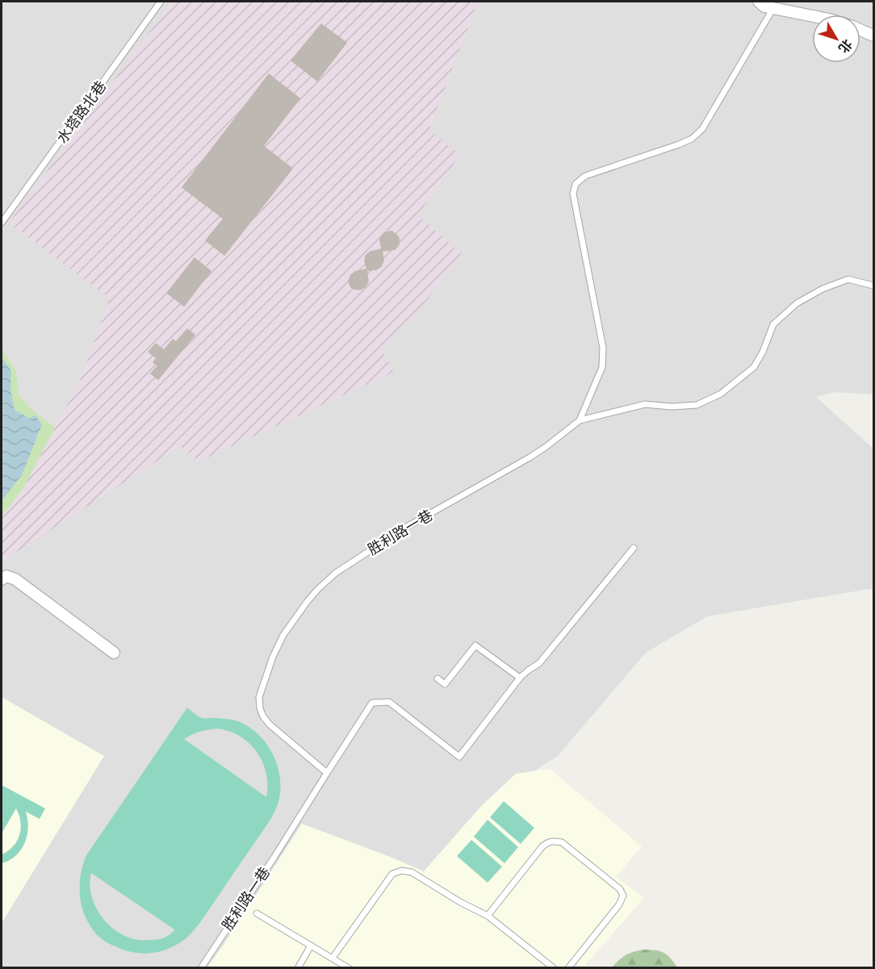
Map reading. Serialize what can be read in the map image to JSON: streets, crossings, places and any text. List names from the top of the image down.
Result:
{
  "streets": {
    "lane": ["水塔路北巷", "胜利路一巷"]
  },
  "north": "bottom right"
}
